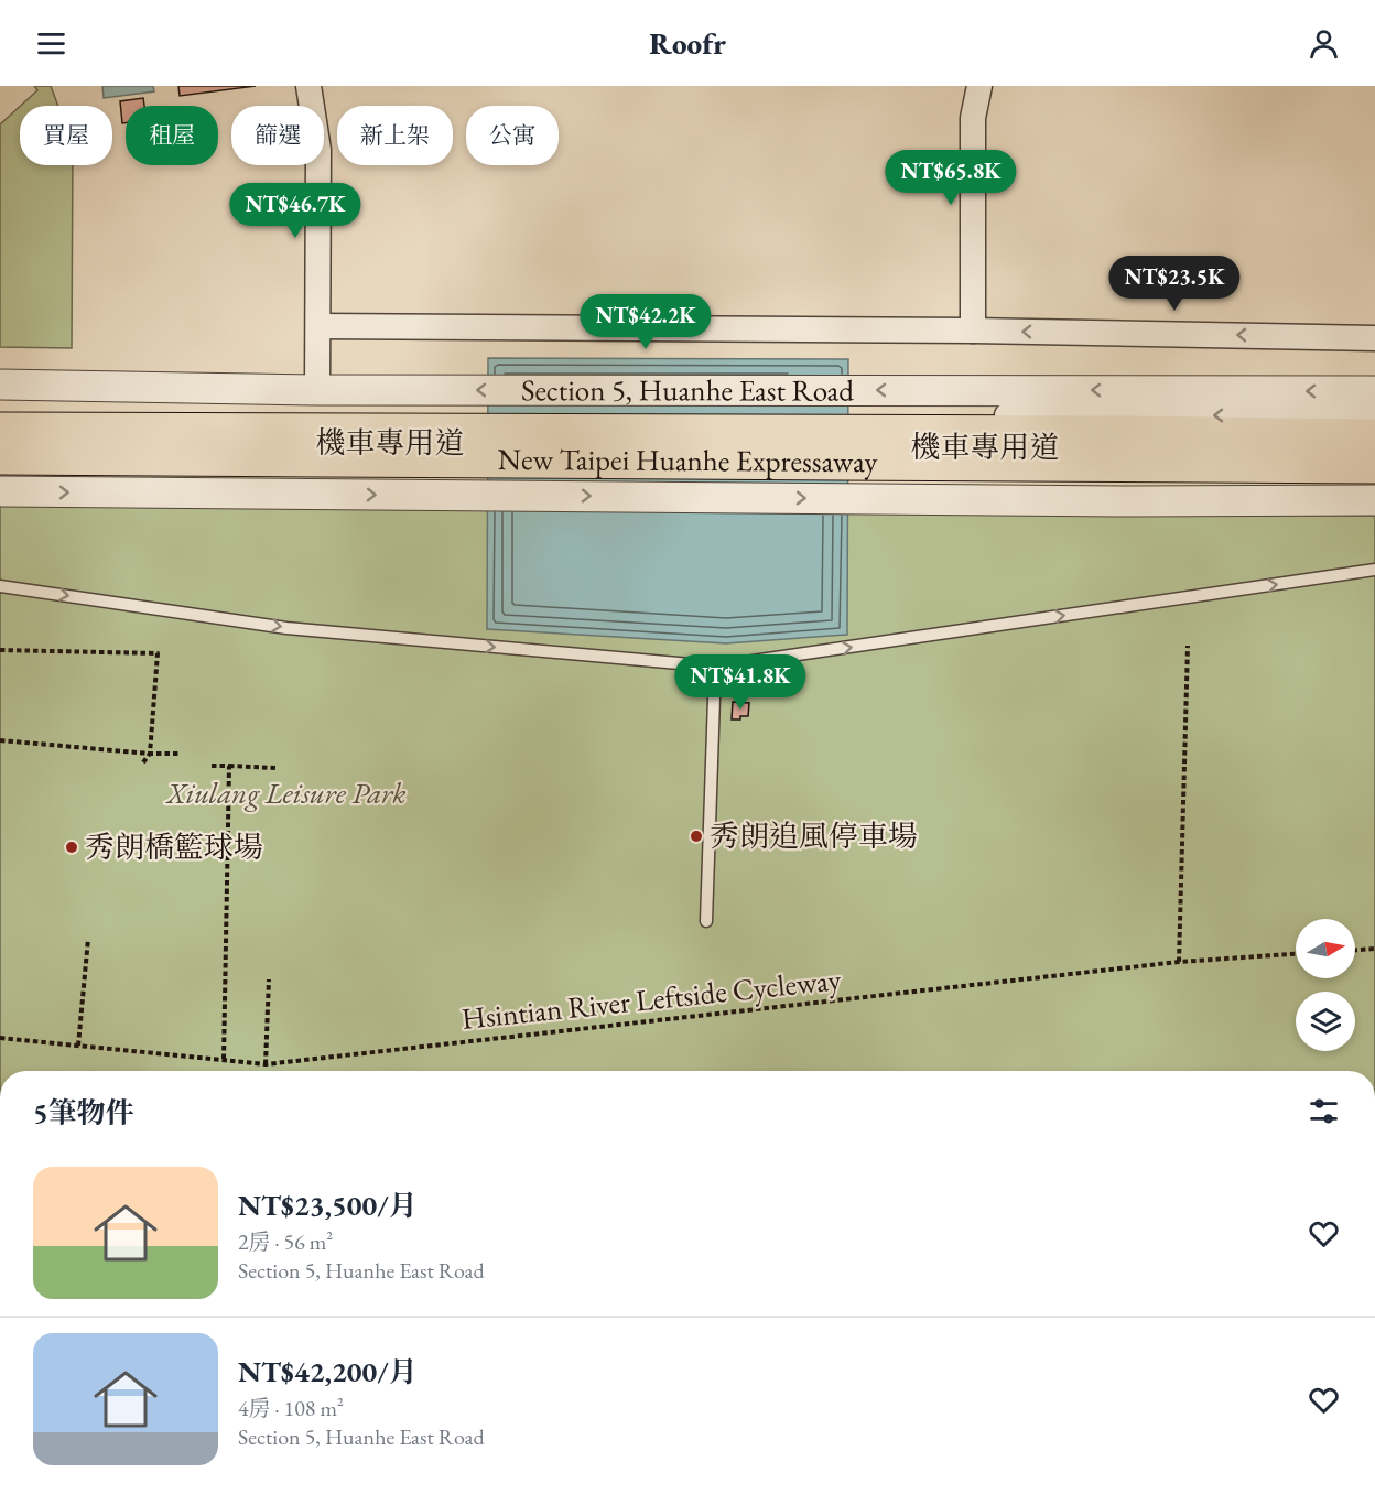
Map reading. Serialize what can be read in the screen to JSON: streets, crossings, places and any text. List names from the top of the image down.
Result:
{
  "streets": {
    "highway": ["New Taipei Huanhe Expressaway"],
    "street": ["Section 5, Huanhe East Road", "機車專用道"],
    "path": ["Hsintian River Leftside Cycleway"]
  },
  "parks": ["Xiulang Leisure Park"],
  "places": ["秀朗追風停車場", "秀朗橋籃球場"],
  "north": "right",
  "page": {
    "header": "Roofr",
    "chip": [
      "買屋",
      "租屋",
      "篩選",
      "新上架",
      "公寓"
    ],
    "price": [
      "NT$65.8K",
      "NT$46.7K",
      "NT$23.5K",
      "NT$42.2K",
      "NT$41.8K"
    ],
    "heading": "5筆物件",
    "list": [
      {
        "name": "NT$23,500/月",
        "note": "2房 · 56 m² · Section 5, Huanhe East Road"
      },
      {
        "name": "NT$42,200/月",
        "note": "4房 · 108 m² · Section 5, Huanhe East Road"
      }
    ]
  }
}
